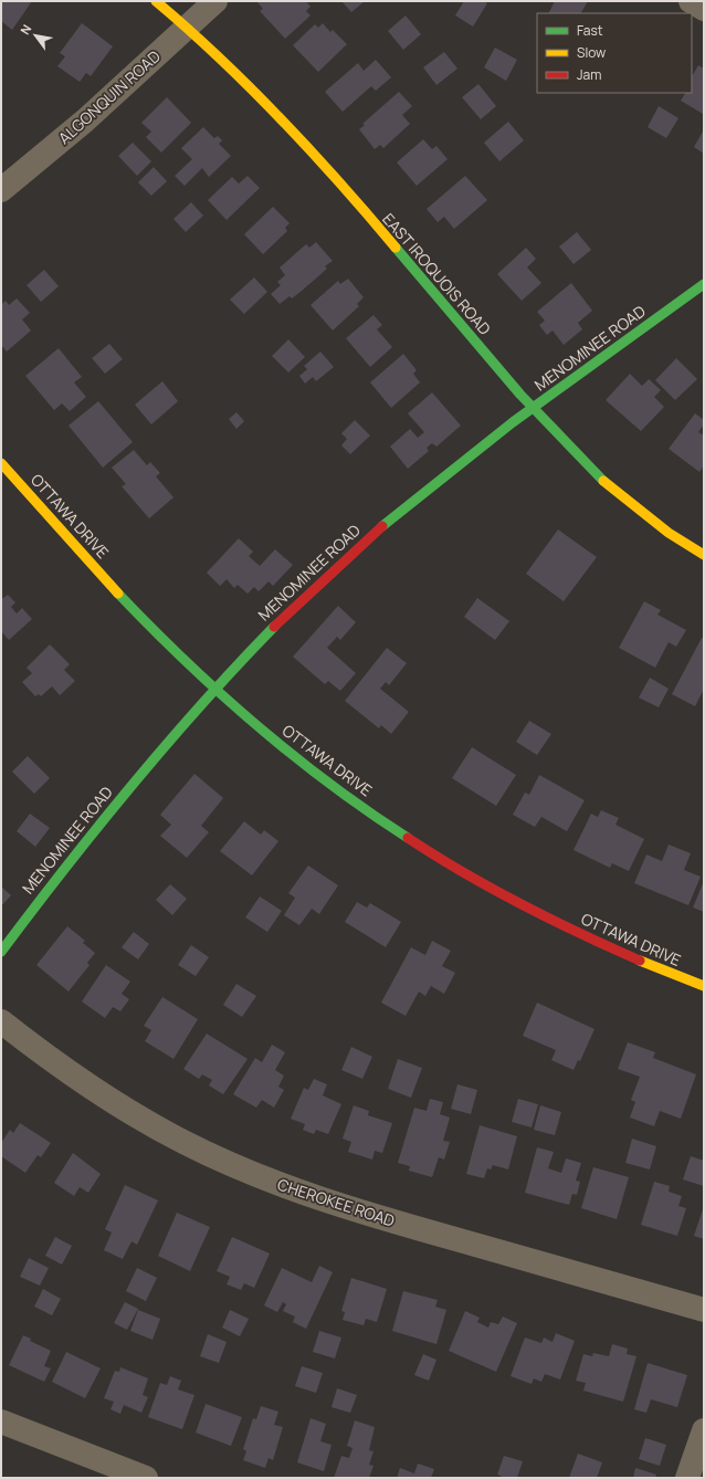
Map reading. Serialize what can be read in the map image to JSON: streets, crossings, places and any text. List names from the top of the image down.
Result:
{
  "streets": {
    "street": [
      "ALGONQUIN ROAD",
      "EAST IROQUOIS ROAD",
      "MENOMINEE ROAD",
      "OTTAWA DRIVE",
      "CHEROKEE ROAD"
    ]
  },
  "crossings": [
    ["ALGONQUIN ROAD", "EAST IROQUOIS ROAD"],
    ["EAST IROQUOIS ROAD", "MENOMINEE ROAD"],
    ["MENOMINEE ROAD", "OTTAWA DRIVE"]
  ],
  "legend": ["Fast", "Slow", "Jam"],
  "north": "top left"
}
